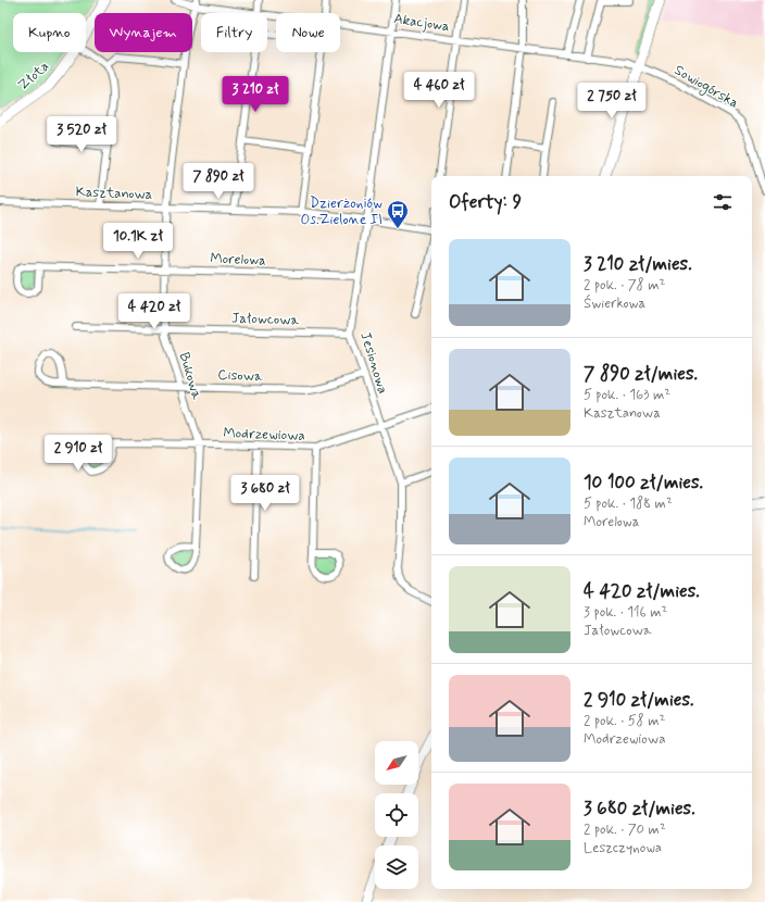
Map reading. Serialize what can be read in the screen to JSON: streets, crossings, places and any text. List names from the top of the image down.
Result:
{
  "streets": {
    "street": [
      "Akacjowa",
      "Złota",
      "Sowiogórska",
      "Kasztanowa",
      "Morelowa",
      "Jałowcowa",
      "Jesionowa",
      "Bukowa",
      "Cisowa",
      "Modrzewiowa"
    ]
  },
  "crossings": [
    ["Akacjowa", "Sowiogórska"],
    ["Akacjowa", "Jesionowa"],
    ["Akacjowa", "Bukowa"],
    ["Kasztanowa", "Jesionowa"],
    ["Kasztanowa", "Bukowa"],
    ["Morelowa", "Jesionowa"],
    ["Morelowa", "Bukowa"],
    ["Jałowcowa", "Jesionowa"],
    ["Jałowcowa", "Bukowa"],
    ["Jesionowa", "Cisowa"],
    ["Jesionowa", "Modrzewiowa"],
    ["Bukowa", "Cisowa"],
    ["Bukowa", "Modrzewiowa"]
  ],
  "places": {
    "bus stop": ["Dzierżoniów Os.Zielone II"]
  },
  "north": "bottom left",
  "page": {
    "chip": [
      "Kupno",
      "Wynajem",
      "Filtry",
      "Nowe"
    ],
    "price": [
      "4 460 zł",
      "3 210 zł",
      "2 750 zł",
      "3 520 zł",
      "7 890 zł",
      "10.1K zł",
      "4 420 zł",
      "2 910 zł",
      "3 680 zł"
    ],
    "heading": "Oferty: 9",
    "list": [
      {
        "name": "3 210 zł/mies.",
        "note": "2 pok. · 78 m² · Świerkowa"
      },
      {
        "name": "7 890 zł/mies.",
        "note": "5 pok. · 163 m² · Kasztanowa"
      },
      {
        "name": "10 100 zł/mies.",
        "note": "5 pok. · 188 m² · Morelowa"
      },
      {
        "name": "4 420 zł/mies.",
        "note": "3 pok. · 116 m² · Jałowcowa"
      },
      {
        "name": "2 910 zł/mies.",
        "note": "2 pok. · 58 m² · Modrzewiowa"
      },
      {
        "name": "3 680 zł/mies.",
        "note": "2 pok. · 70 m² · Leszczynowa"
      }
    ]
  }
}
